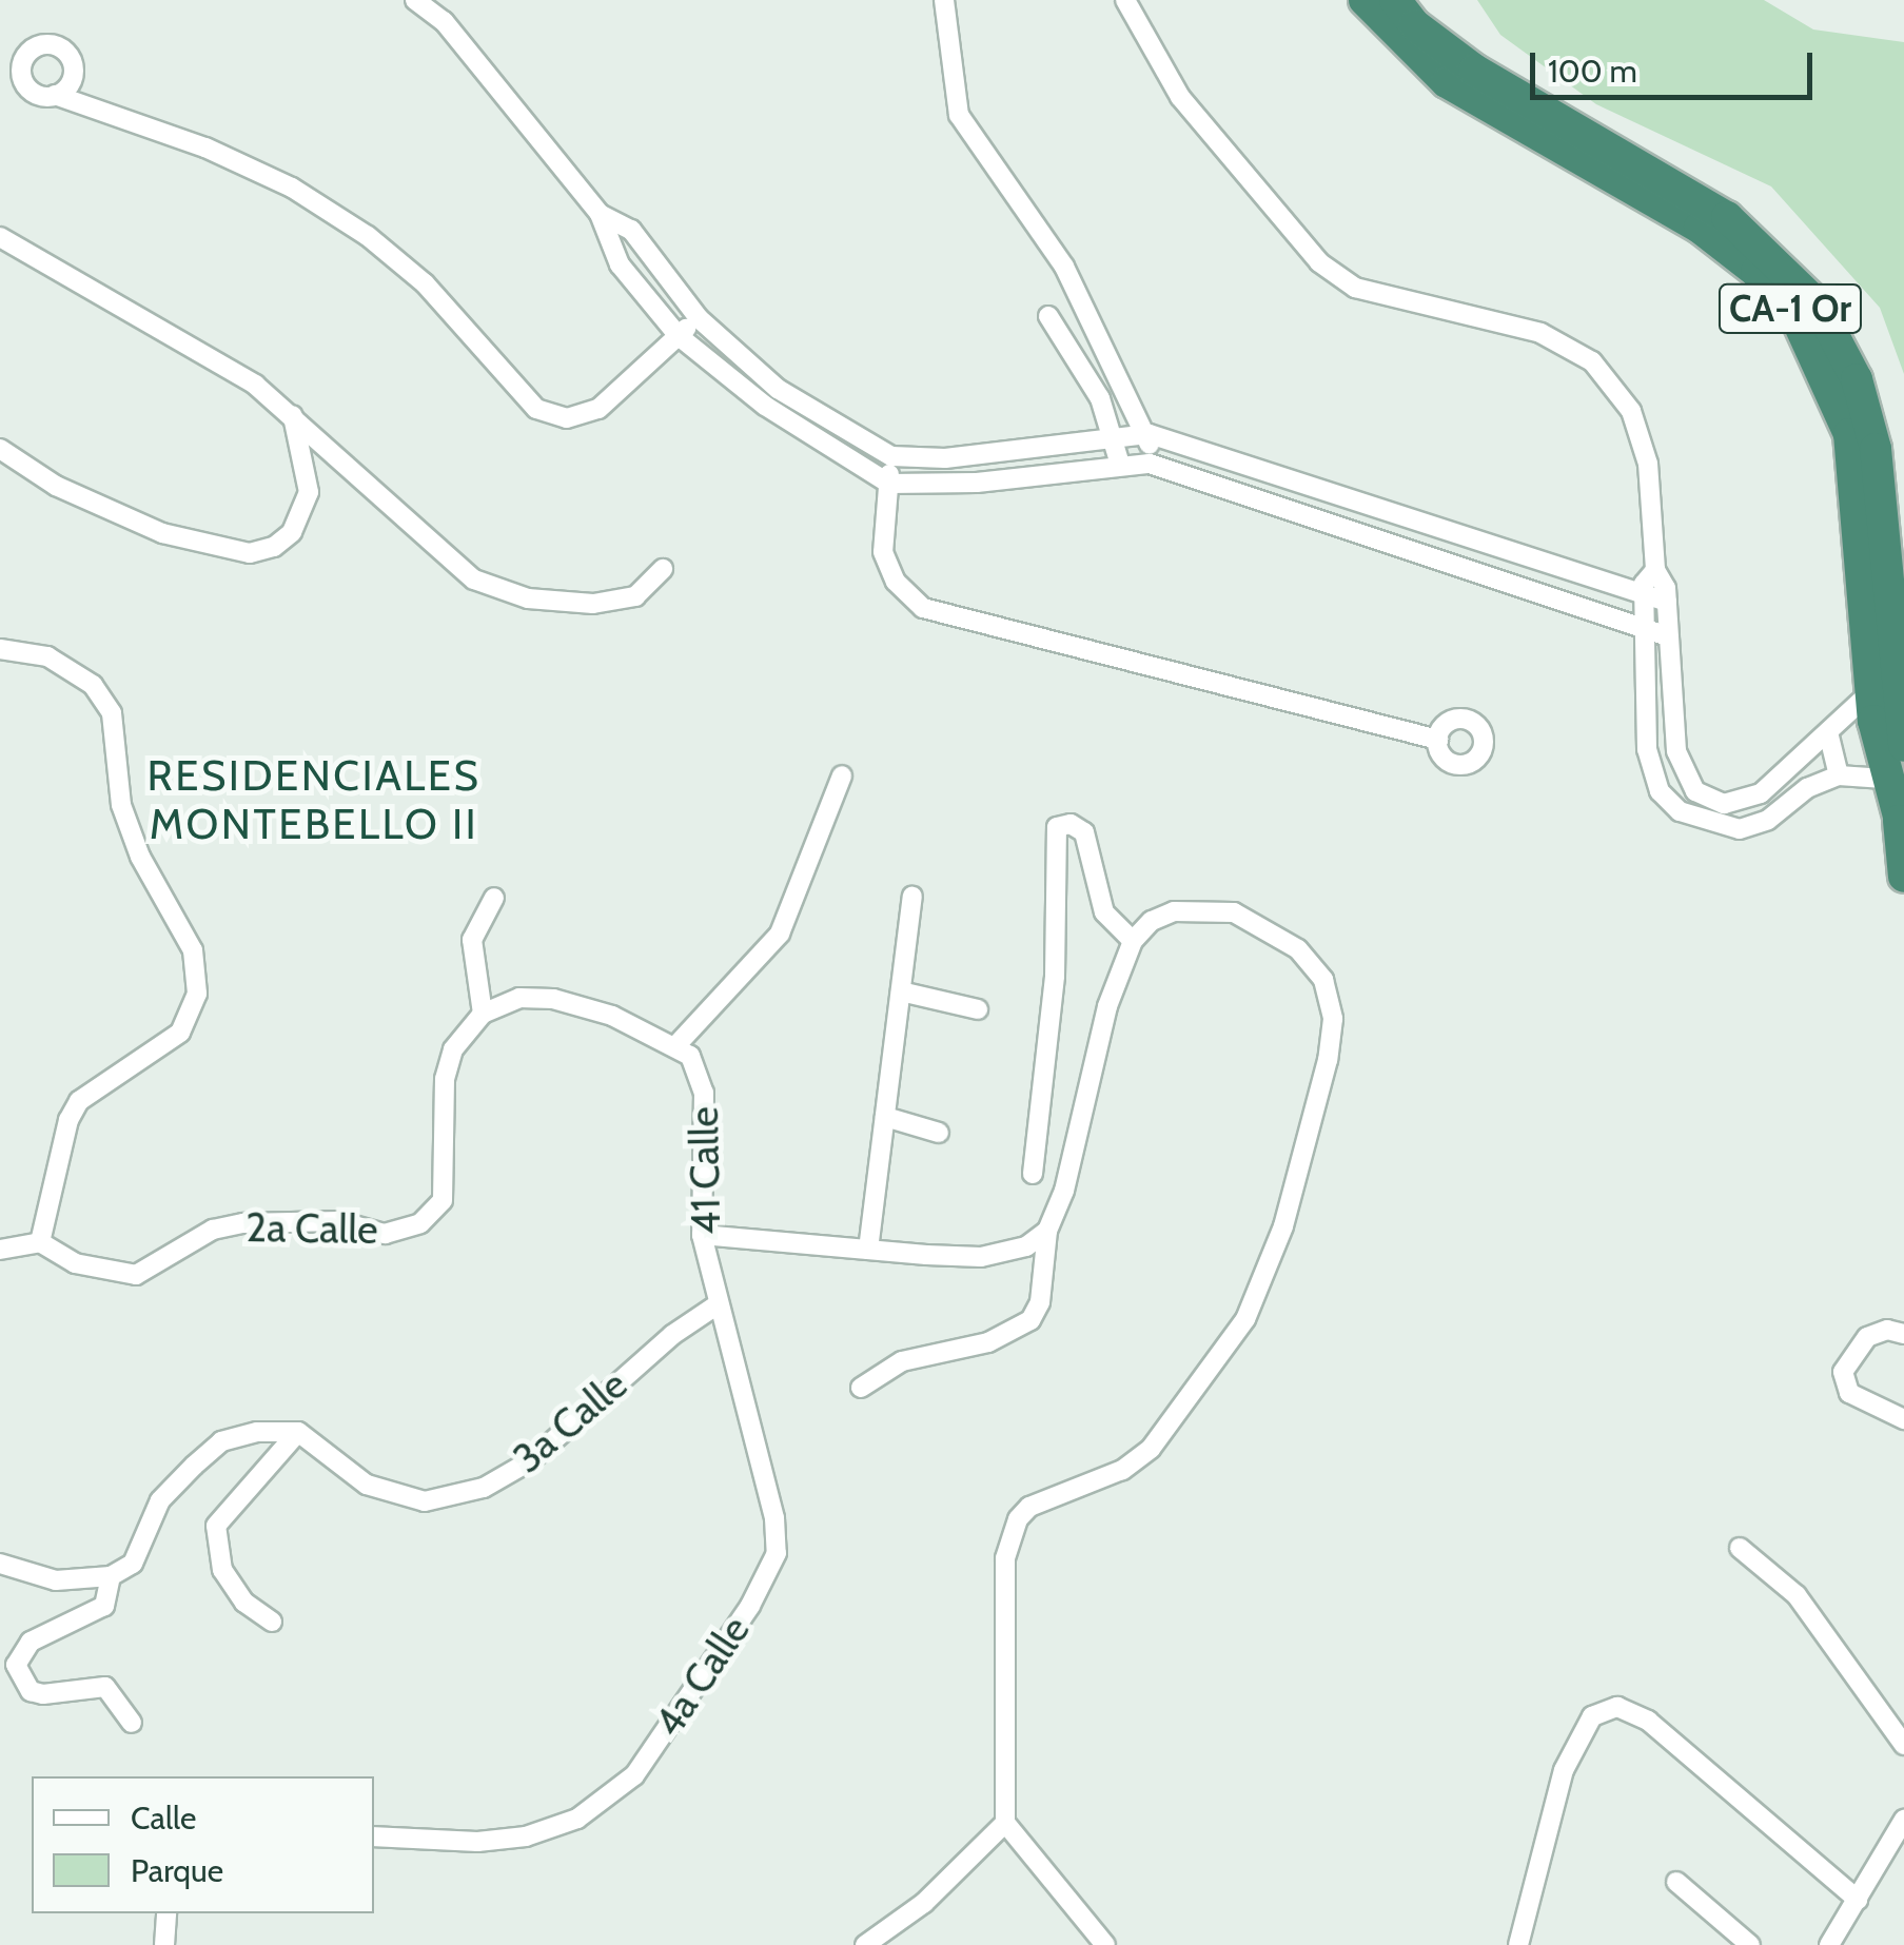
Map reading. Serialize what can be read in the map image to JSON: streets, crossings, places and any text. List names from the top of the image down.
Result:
{
  "streets": {
    "highway": ["CA-1 Or"],
    "street": [
      "41 Calle",
      "2a Calle",
      "3a Calle",
      "4a Calle"
    ]
  },
  "crossings": [
    ["41 Calle", "3a Calle"],
    ["41 Calle", "4a Calle"],
    ["3a Calle", "4a Calle"]
  ],
  "districts": ["RESIDENCIALES MONTEBELLO II"],
  "legend": ["Calle", "Parque"],
  "scale_bar": "100 m"
}
